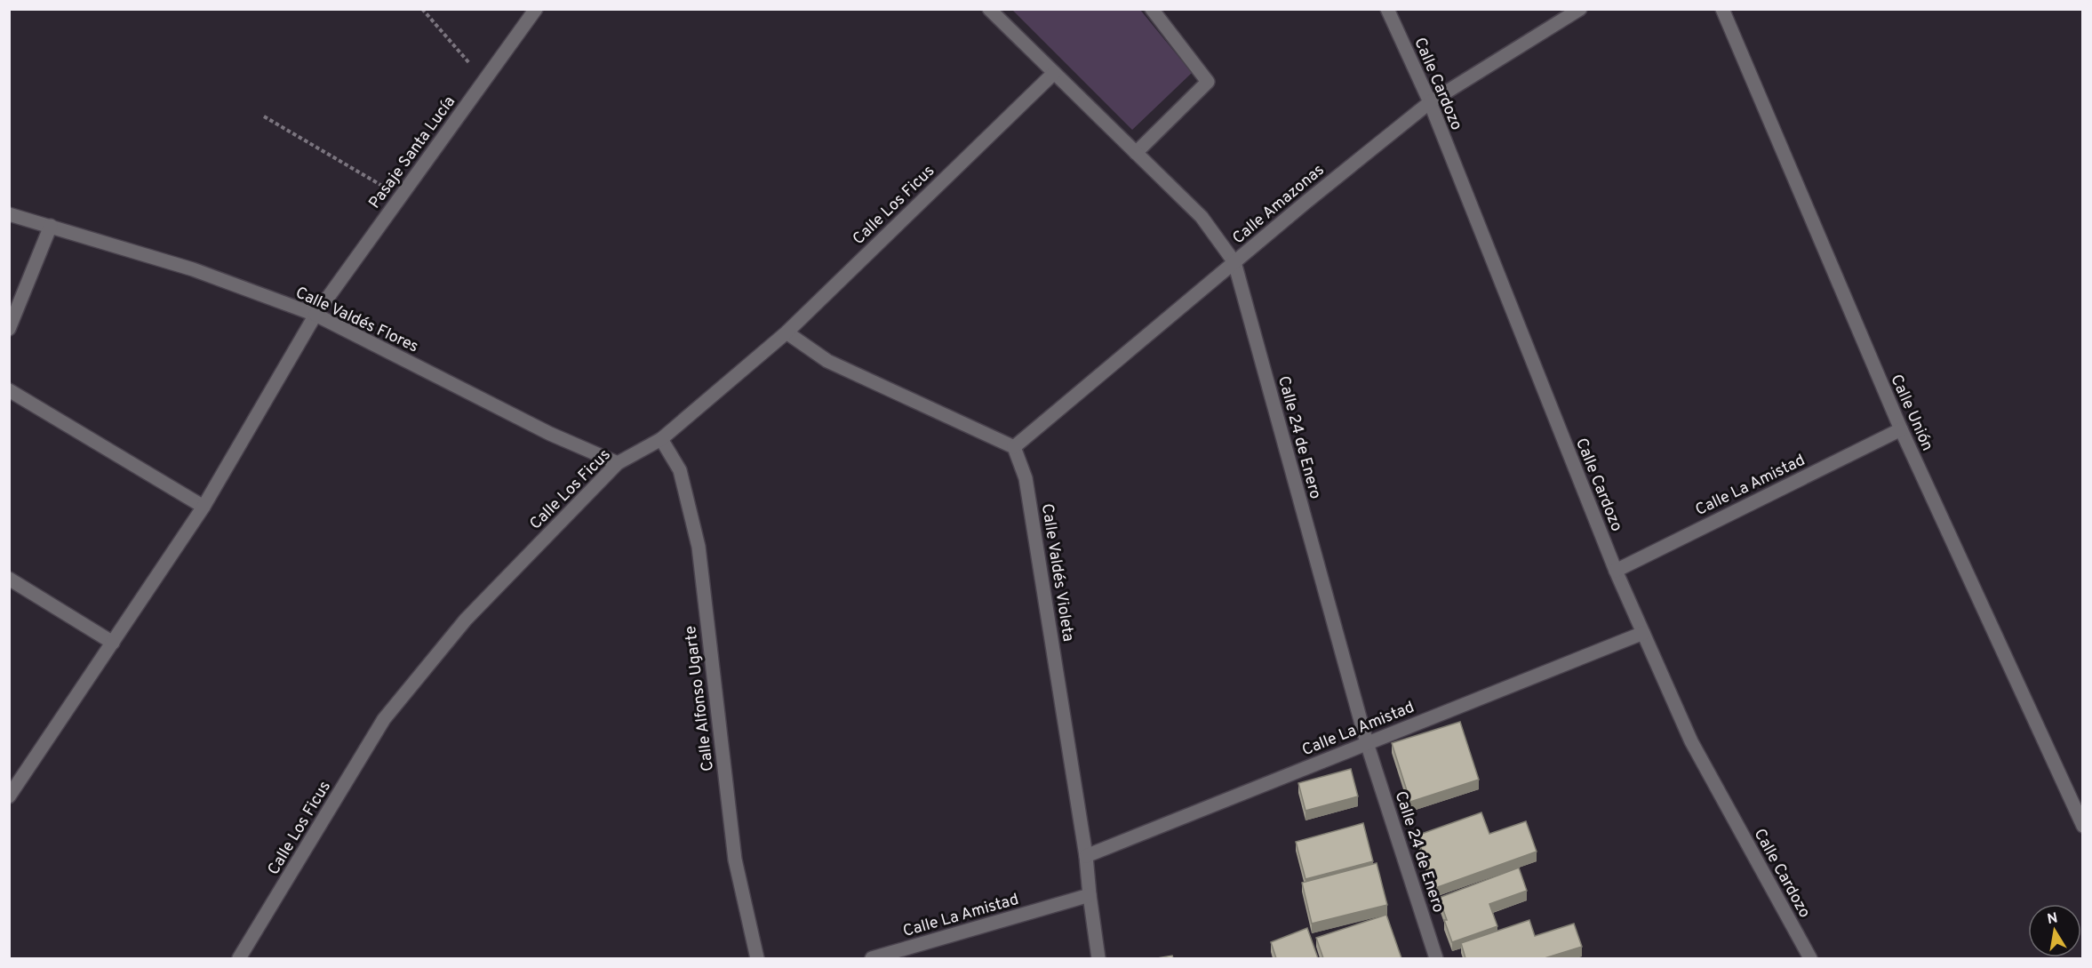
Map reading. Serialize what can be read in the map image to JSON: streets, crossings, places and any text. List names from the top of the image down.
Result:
{
  "streets": {
    "street": [
      "Calle Cardozo",
      "Pasaje Santa Lucía",
      "Calle Amazonas",
      "Calle Los Ficus",
      "Calle Valdés Flores",
      "Calle Unión",
      "Calle 24 de Enero",
      "Calle La Amistad",
      "Calle Valdés Violeta",
      "Calle Alfonso Ugarte"
    ]
  },
  "crossings": [
    ["Calle Cardozo", "Calle Amazonas"],
    ["Calle Cardozo", "Calle La Amistad"],
    ["Pasaje Santa Lucía", "Calle Valdés Flores"],
    ["Calle Amazonas", "Calle 24 de Enero"],
    ["Calle Amazonas", "Calle Valdés Violeta"],
    ["Calle Los Ficus", "Calle Valdés Flores"],
    ["Calle Los Ficus", "Calle 24 de Enero"],
    ["Calle Los Ficus", "Calle Alfonso Ugarte"],
    ["Calle Unión", "Calle La Amistad"],
    ["Calle 24 de Enero", "Calle La Amistad"],
    ["Calle La Amistad", "Calle Valdés Violeta"]
  ],
  "north": "top"
}
